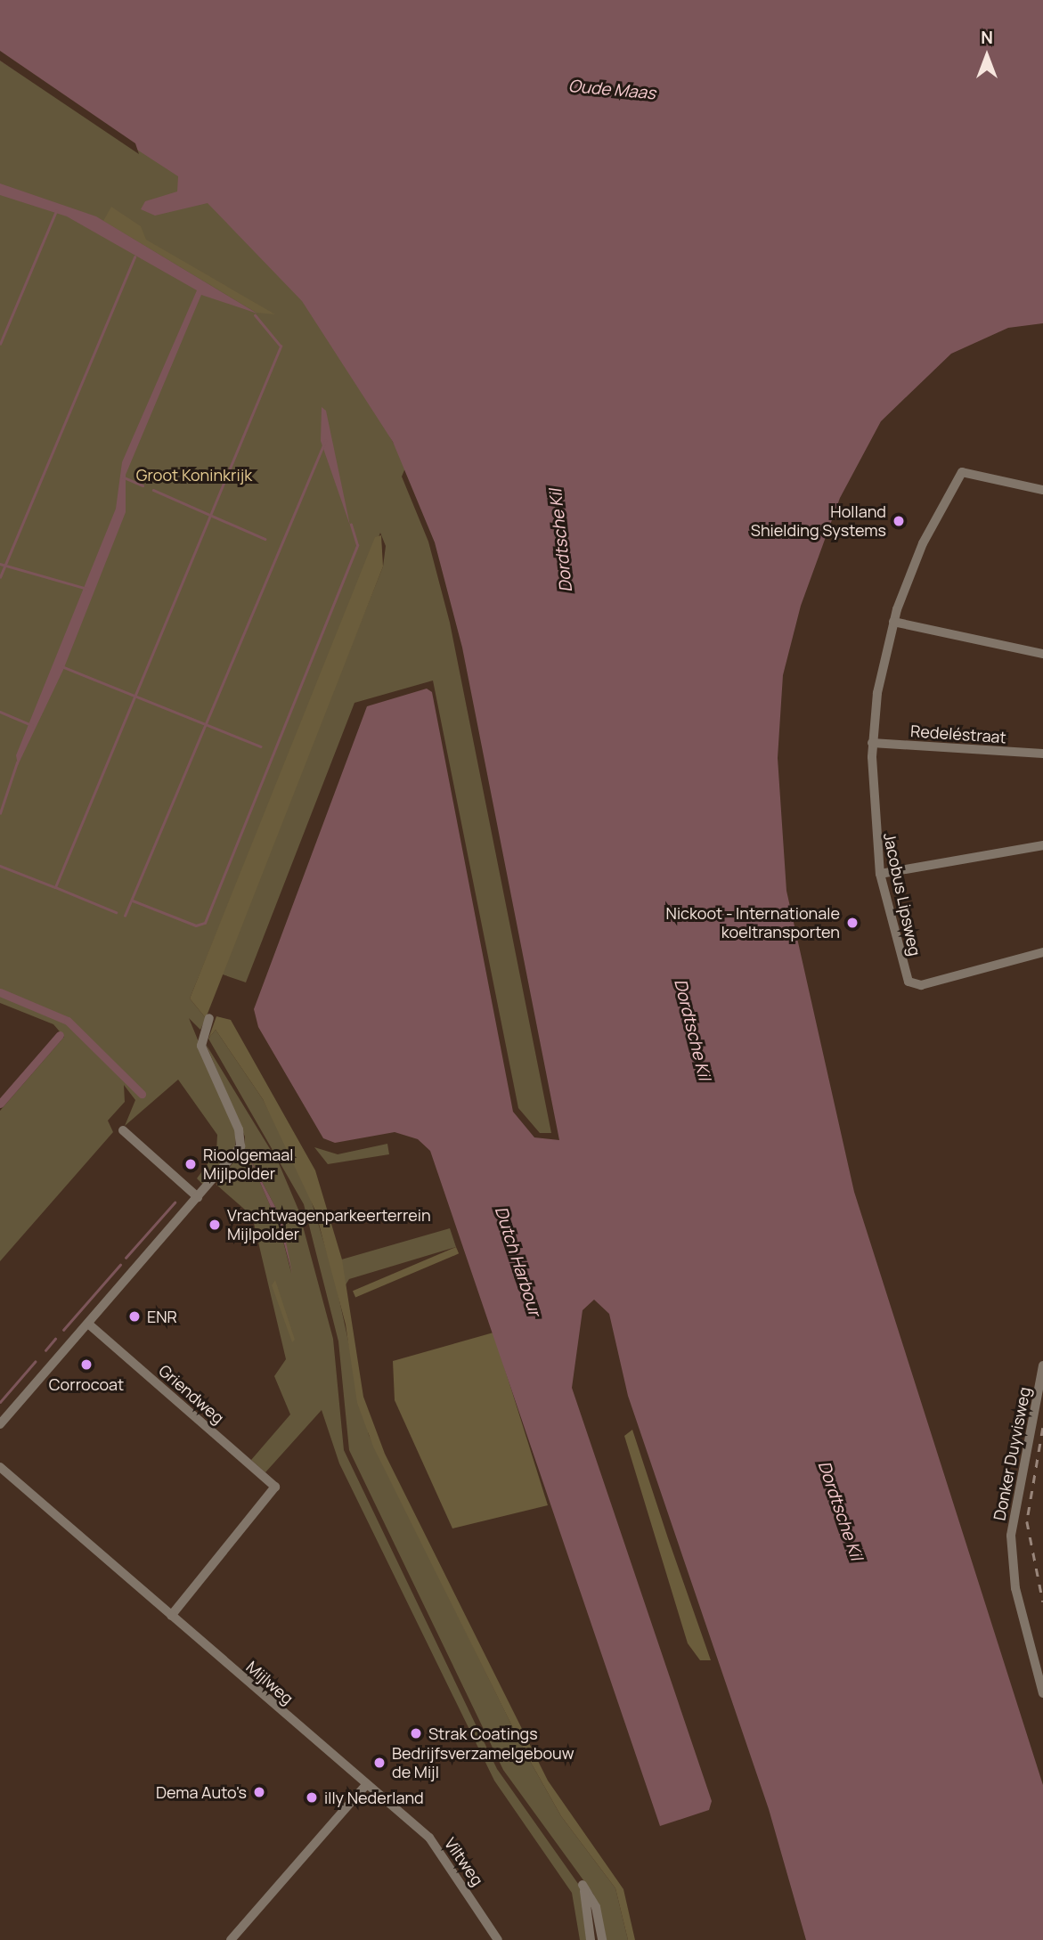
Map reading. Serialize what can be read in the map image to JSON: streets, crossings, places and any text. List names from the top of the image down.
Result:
{
  "streets": {
    "street": [
      "Redeléstraat",
      "Jacobus Lipsweg",
      "Griendweg",
      "Donker Duyvisweg",
      "Mijlweg",
      "Viltweg"
    ]
  },
  "crossings": [
    ["Redeléstraat", "Jacobus Lipsweg"],
    ["Griendweg", "Mijlweg"],
    ["Mijlweg", "Viltweg"]
  ],
  "water": ["Oude Maas", "Dordtsche Kil", "Dutch Harbour"],
  "parks": ["Groot Koninkrijk"],
  "places": [
    "Holland Shielding Systems",
    "Nickoot - Internationale koeltransporten",
    "Rioolgemaal Mijlpolder",
    "Vrachtwagenparkeerterrein Mijlpolder",
    "ENR",
    "Corrocoat",
    "Strak Coatings",
    "Bedrijfsverzamelgebouw de Mijl",
    "Dema Auto's",
    "illy Nederland"
  ],
  "north": "top"
}
